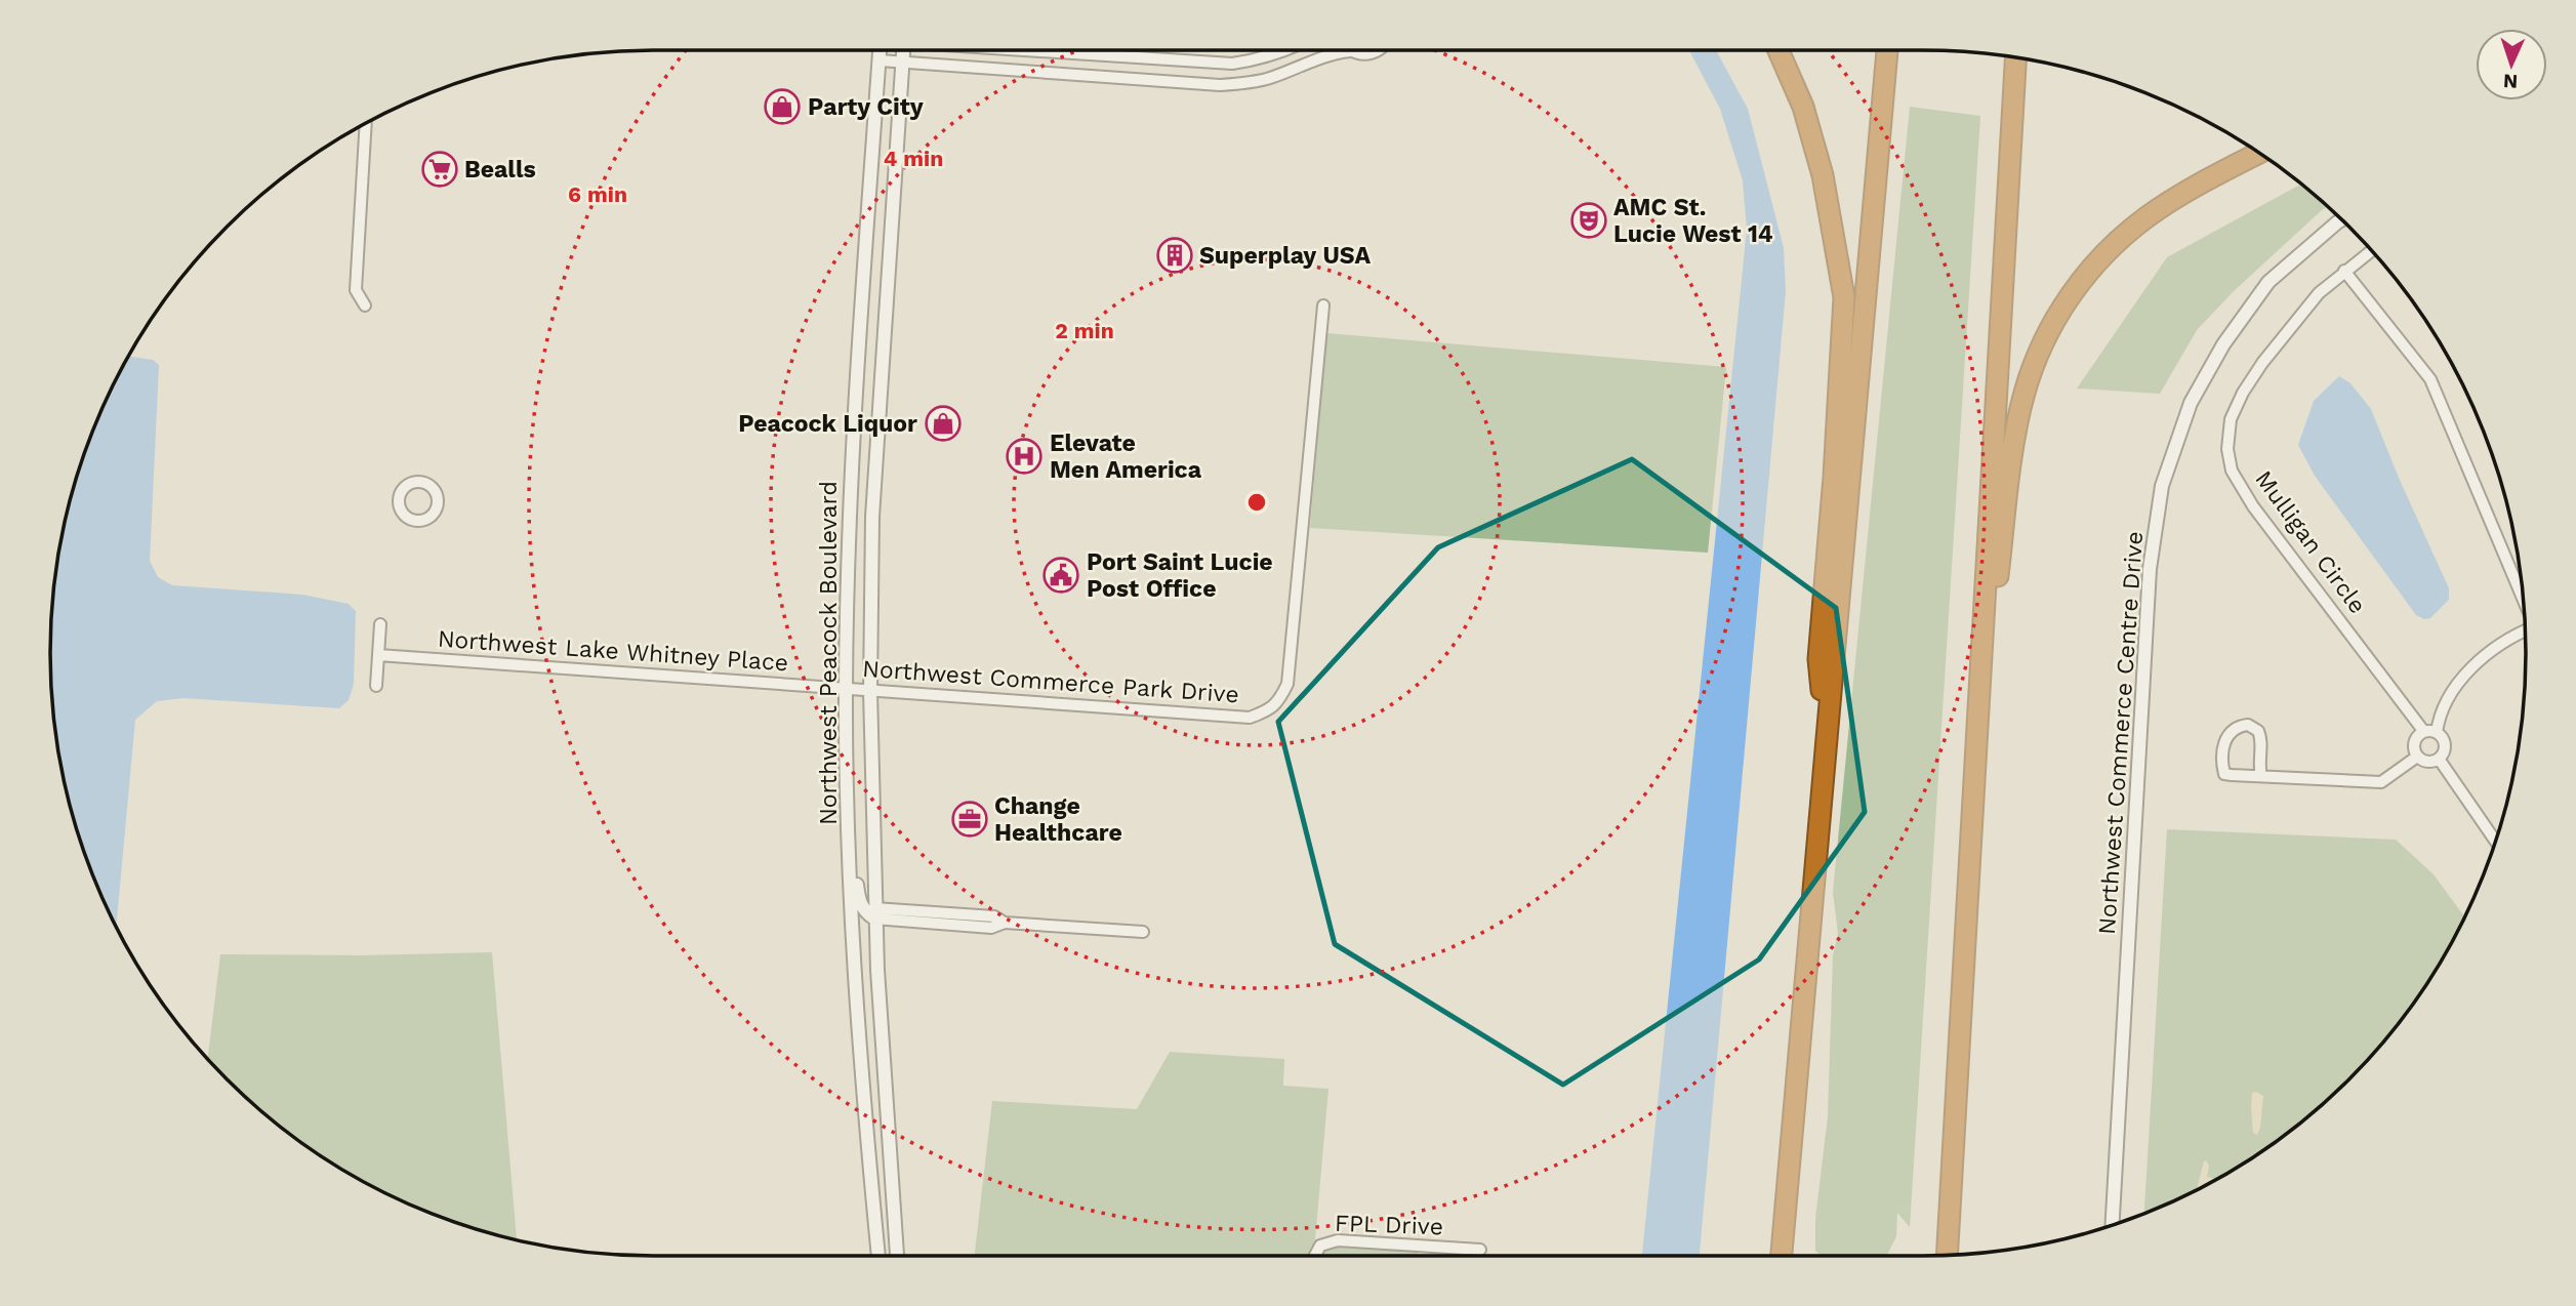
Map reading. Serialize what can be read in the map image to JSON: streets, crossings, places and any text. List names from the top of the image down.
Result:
{
  "streets": {
    "street": [
      "Mulligan Circle",
      "Northwest Lake Whitney Place",
      "Northwest Peacock Boulevard",
      "Northwest Commerce Park Drive",
      "Northwest Commerce Centre Drive",
      "FPL Drive"
    ]
  },
  "crossings": [
    ["Northwest Lake Whitney Place", "Northwest Peacock Boulevard"],
    ["Northwest Lake Whitney Place", "Northwest Commerce Park Drive"],
    ["Northwest Peacock Boulevard", "Northwest Commerce Park Drive"]
  ],
  "places": {
    "shop": ["Party City", "Peacock Liquor"],
    "supermarket": ["Bealls"],
    "theatre": ["AMC St. Lucie West 14"],
    "building": ["Superplay USA"],
    "hospital": ["Elevate Men America"],
    "public building": ["Port Saint Lucie Post Office"],
    "office": ["Change Healthcare"]
  },
  "north": "bottom",
  "rings": ["4 min", "6 min", "2 min"]
}
